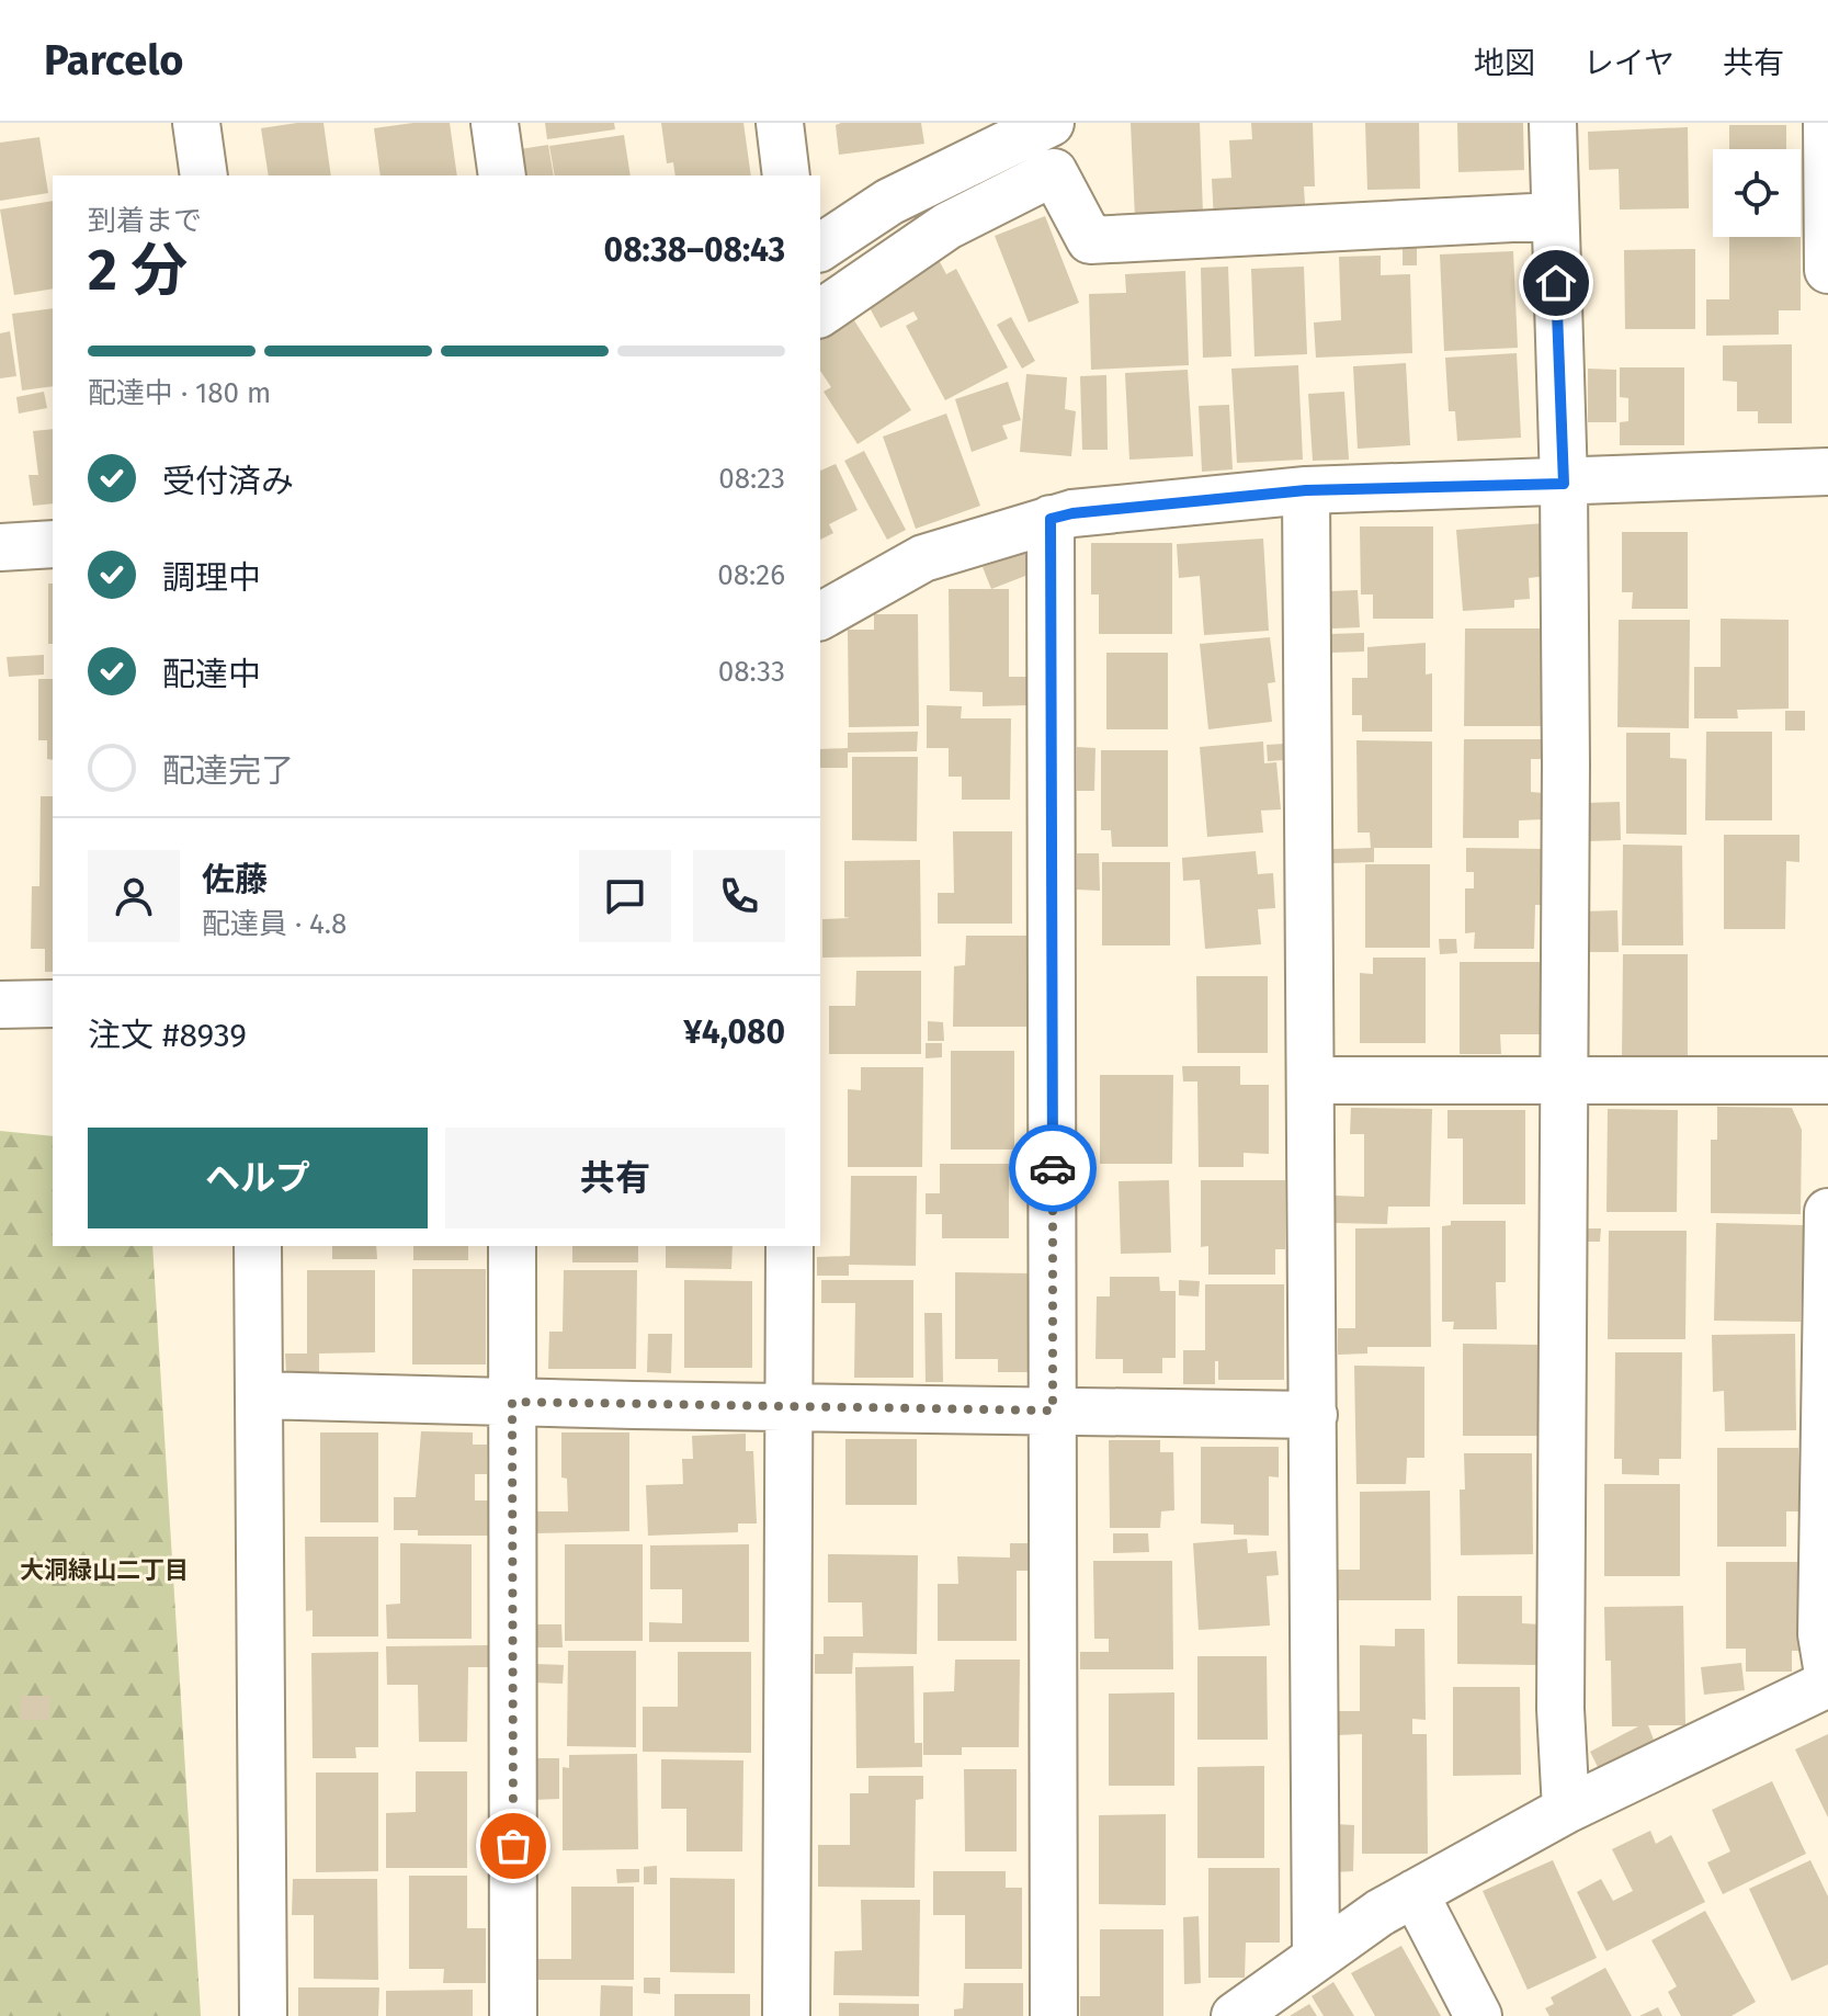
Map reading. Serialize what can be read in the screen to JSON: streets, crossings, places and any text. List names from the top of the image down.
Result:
{
  "districts": ["大洞緑山二丁目"],
  "page": {
    "header": "Parcelo",
    "nav": ["地図", "レイヤ", "共有"],
    "heading": ["2 分", "到着まで", "08:38–08:43"],
    "panel": [
      "佐藤",
      "配達員 · 4.8",
      "注文 #8939",
      "¥4,080"
    ],
    "bar": "配達中 · 180 m",
    "list": [
      ["受付済み", "08:23"],
      ["調理中", "08:26"],
      ["配達中", "08:33"],
      "配達完了"
    ],
    "buttons": ["ヘルプ", "共有"]
  }
}
